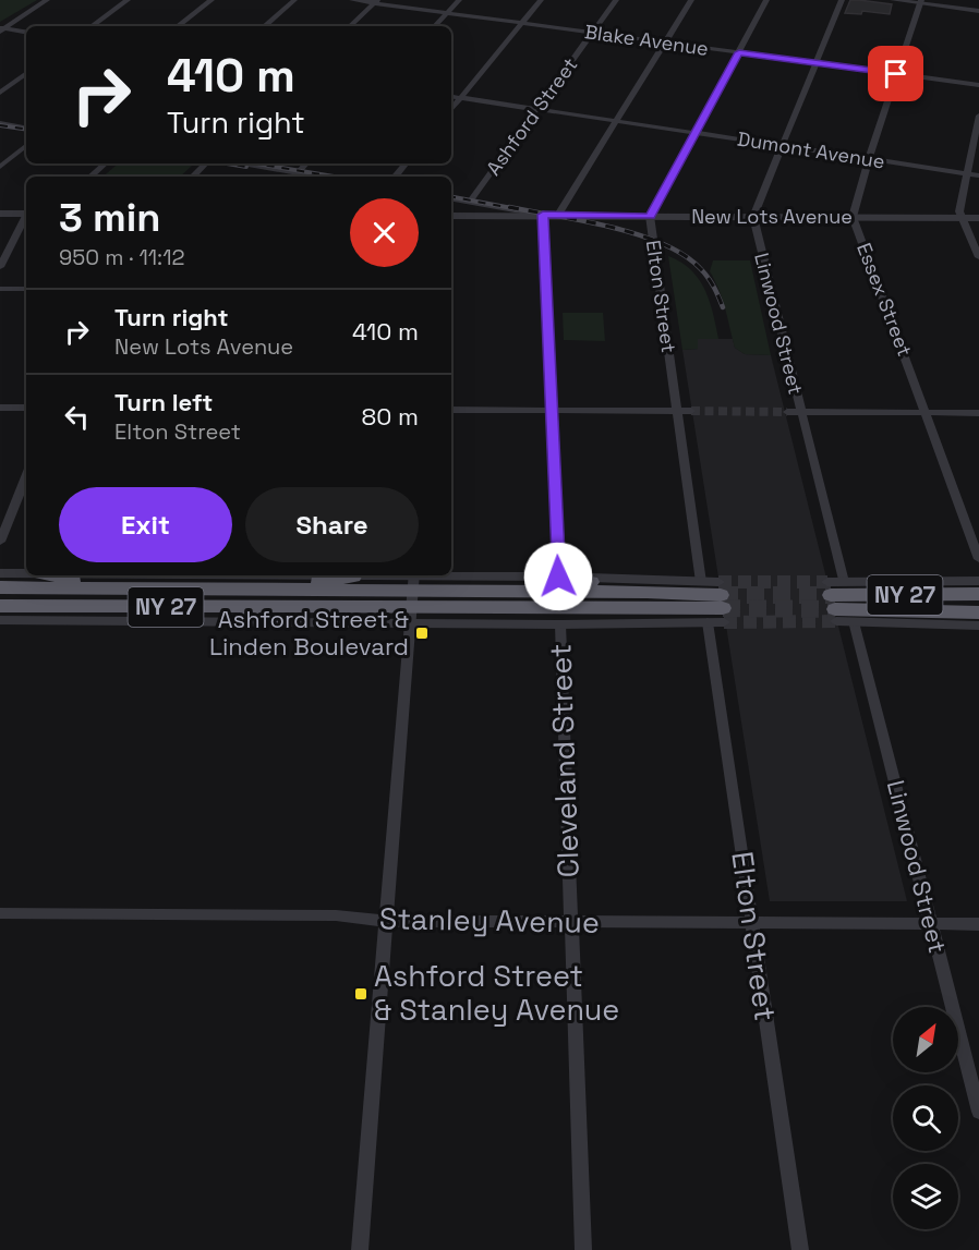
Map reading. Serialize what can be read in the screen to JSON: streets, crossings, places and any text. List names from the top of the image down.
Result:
{
  "streets": {
    "highway": ["NY 27"],
    "street": [
      "Blake Avenue",
      "Ashford Street",
      "Dumont Avenue",
      "New Lots Avenue",
      "Elton Street",
      "Essex Street",
      "Linwood Street",
      "Cleveland Street",
      "Stanley Avenue"
    ]
  },
  "crossings": [
    ["Blake Avenue", "Ashford Street"],
    ["Blake Avenue", "Elton Street"],
    ["Blake Avenue", "Essex Street"],
    ["Ashford Street", "Dumont Avenue"],
    ["Dumont Avenue", "Elton Street"],
    ["Dumont Avenue", "Essex Street"],
    ["New Lots Avenue", "Elton Street"],
    ["New Lots Avenue", "Essex Street"],
    ["New Lots Avenue", "Linwood Street"],
    ["Elton Street", "Stanley Avenue"],
    ["Linwood Street", "Stanley Avenue"],
    ["Cleveland Street", "Stanley Avenue"]
  ],
  "places": {
    "transit": ["Ashford Street & Linden Boulevard", "Ashford Street & Stanley Avenue"]
  },
  "north": "top right",
  "page": {
    "turn": ["410 m", "Turn right"],
    "heading": ["3 min", "950 m · 11:12"],
    "list": [
      {
        "name": "Turn right",
        "note": "New Lots Avenue",
        "value": "410 m"
      },
      {
        "name": "Turn left",
        "note": "Elton Street",
        "value": "80 m"
      }
    ],
    "buttons": ["Exit", "Share"]
  }
}
